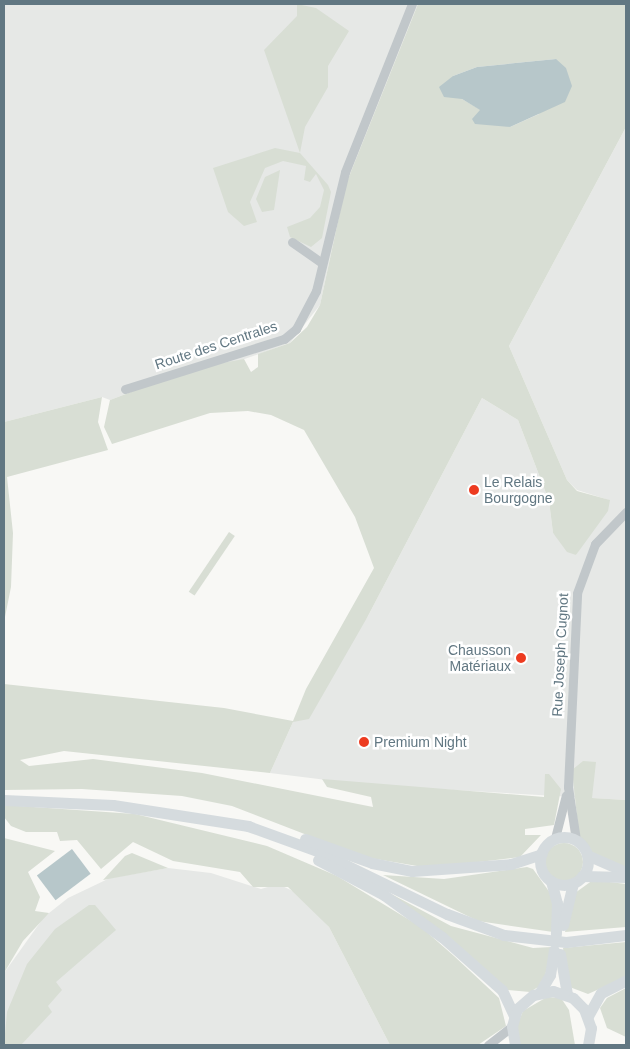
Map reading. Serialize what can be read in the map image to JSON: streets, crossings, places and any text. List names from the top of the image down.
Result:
{
  "streets": {
    "street": ["Route des Centrales", "Rue Joseph Cugnot"]
  },
  "places": ["Le Relais Bourgogne", "Chausson Matériaux", "Premium Night"]
}
